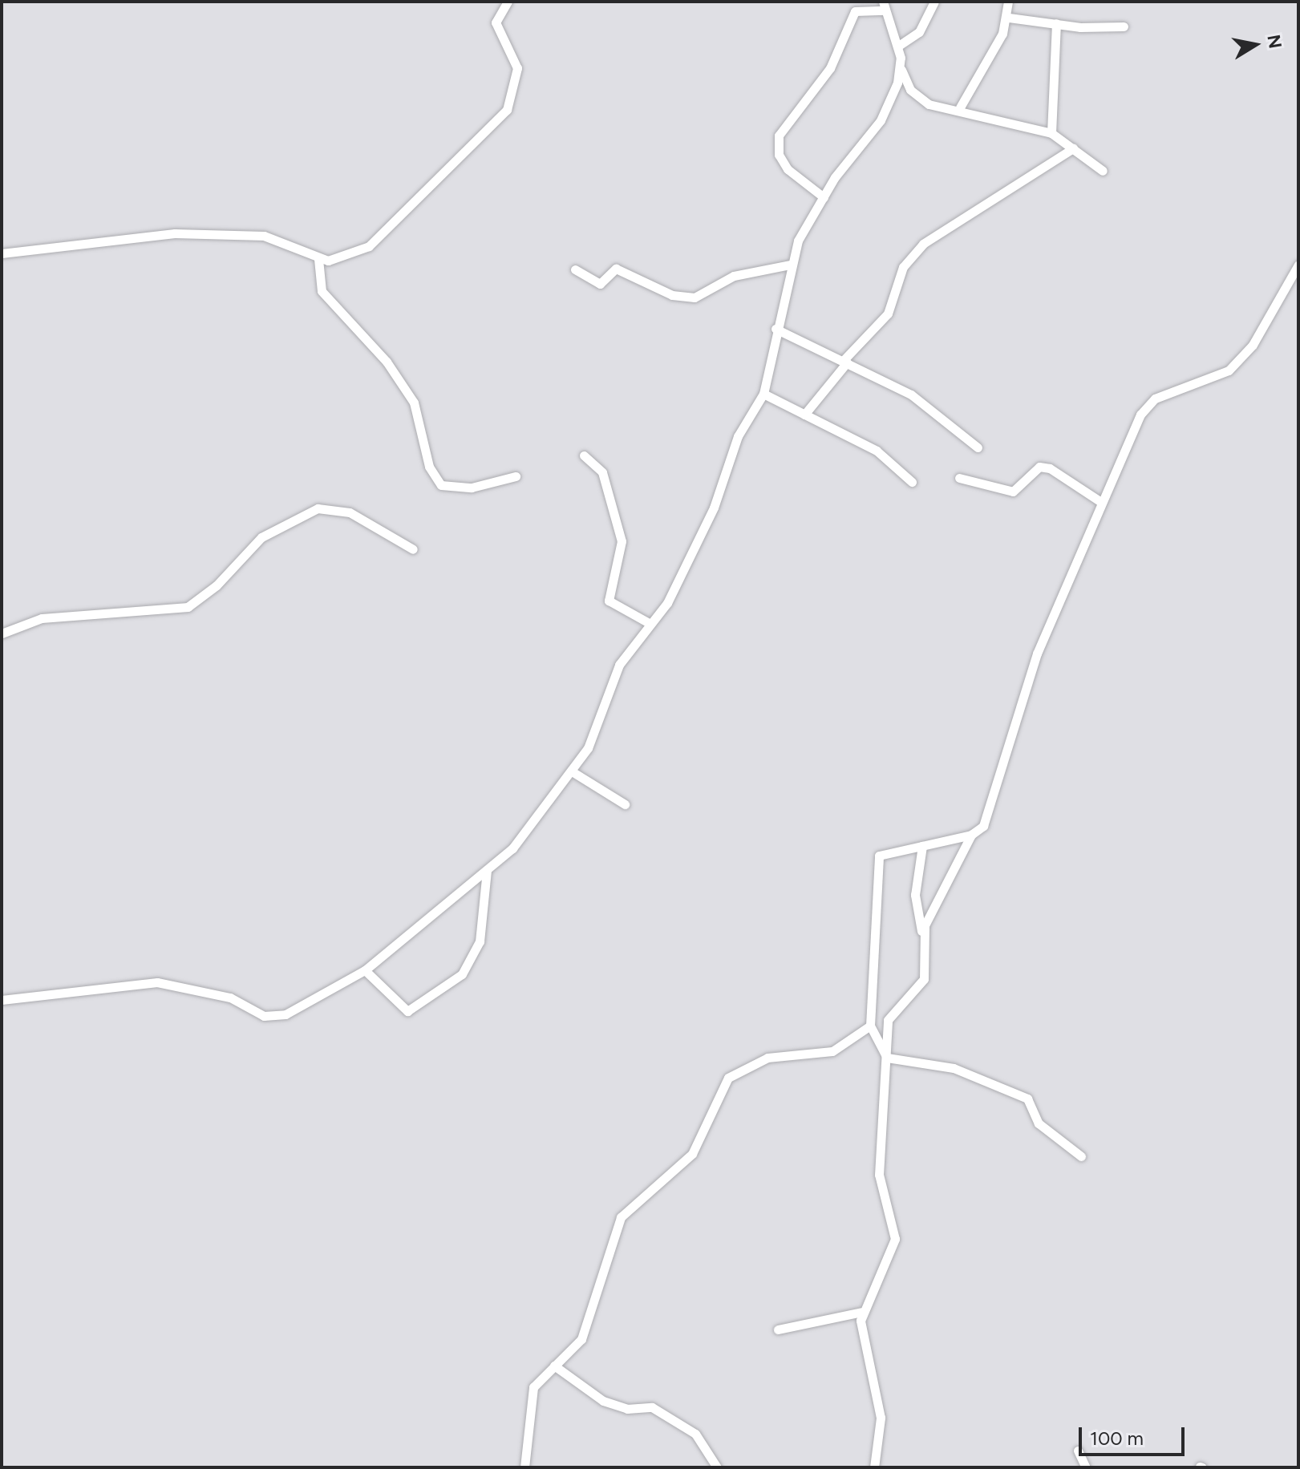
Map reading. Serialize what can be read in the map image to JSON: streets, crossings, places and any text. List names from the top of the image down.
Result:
{
  "scale_bar": "100 m",
  "north": "right"
}
